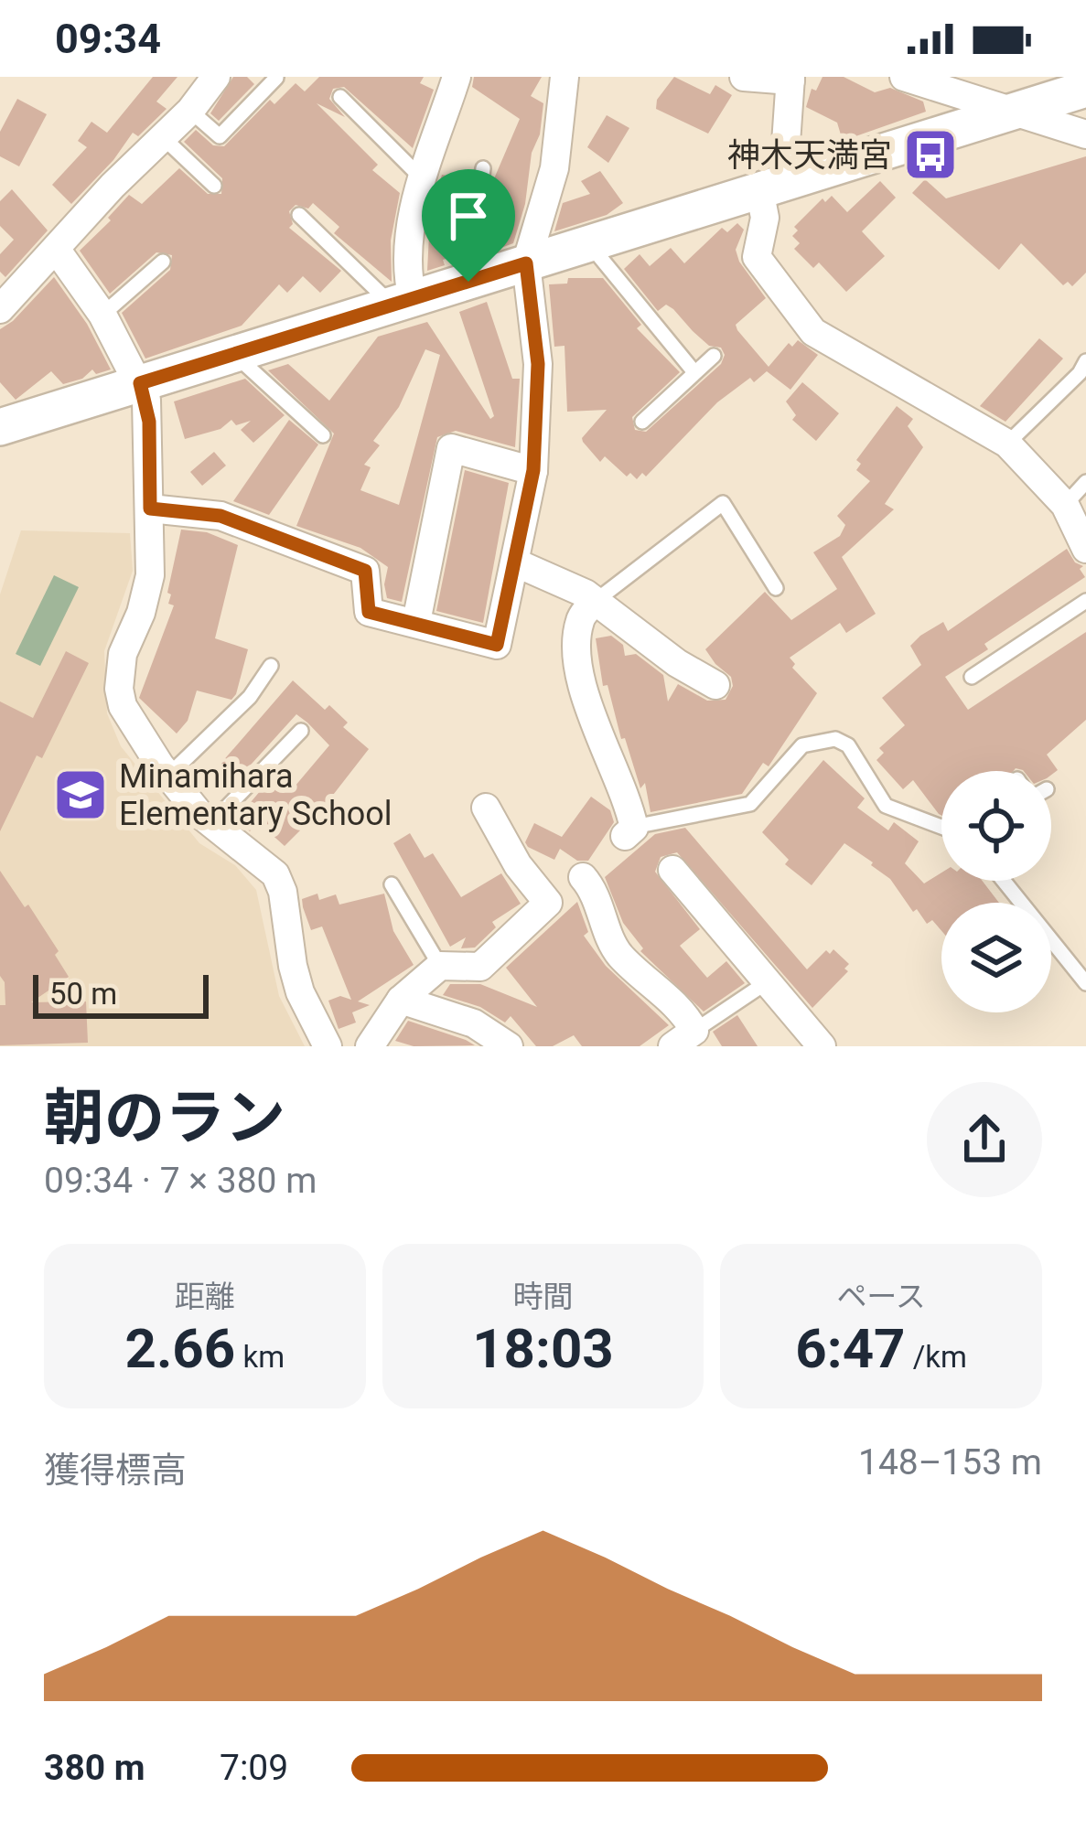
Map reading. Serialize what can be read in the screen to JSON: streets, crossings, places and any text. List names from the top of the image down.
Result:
{
  "places": {
    "bus stop": ["神木天満宮"],
    "school or university": ["Minamihara Elementary School"]
  },
  "scale_bar": "50 m",
  "page": {
    "status": "09:34",
    "scale": "50 m",
    "heading": ["朝のラン", "09:34 · 7 × 380 m"],
    "stats": [
      ["距離", "2.66 km"],
      ["時間", "18:03"],
      ["ペース", "6:47 /km"]
    ],
    "chart": ["獲得標高", "148–153 m"],
    "list": [
      {
        "name": "380 m",
        "note": "7:09"
      }
    ]
  }
}
